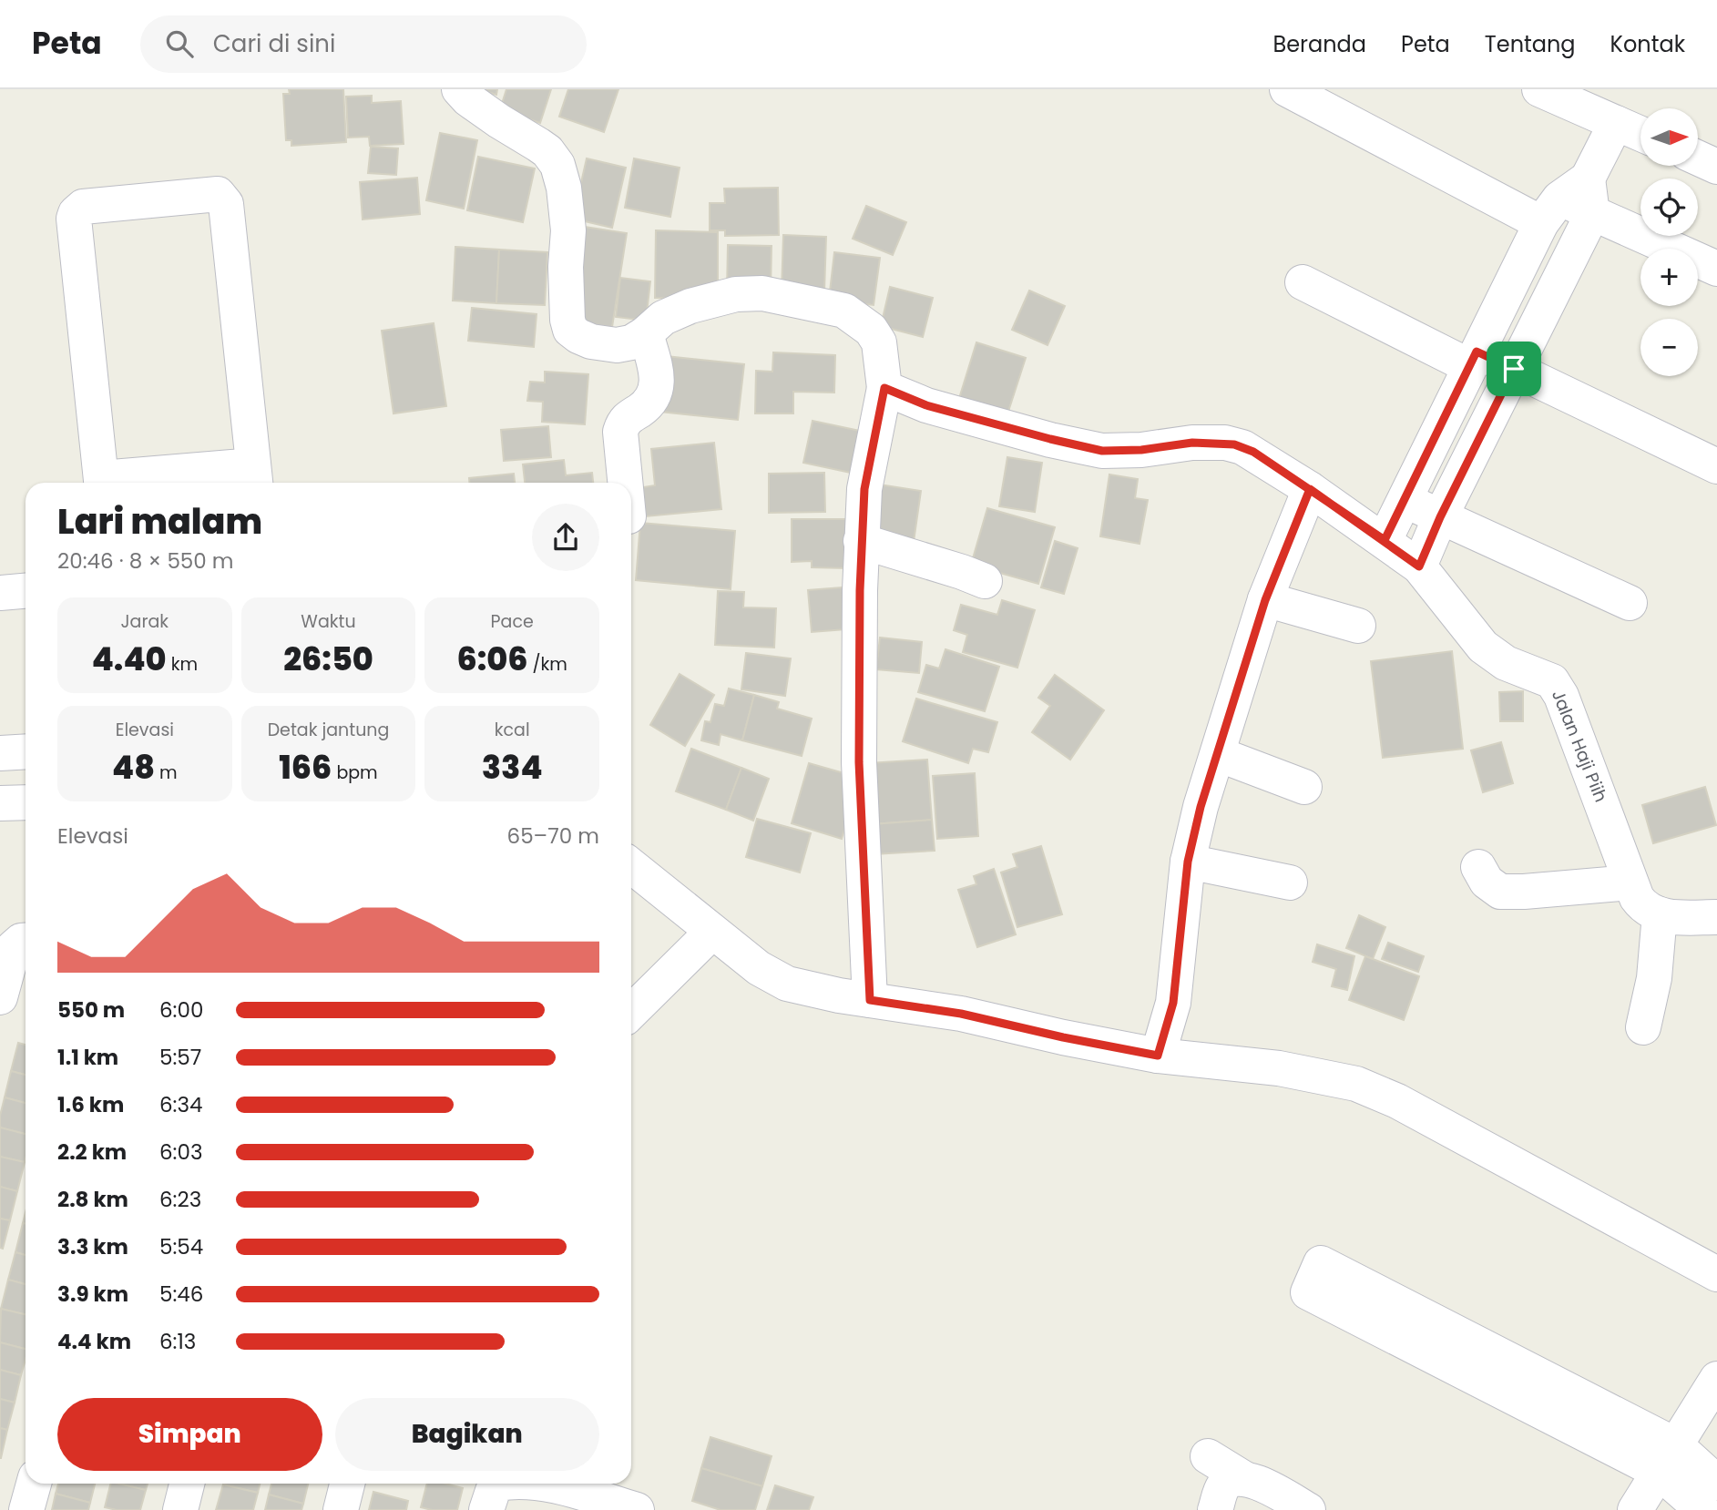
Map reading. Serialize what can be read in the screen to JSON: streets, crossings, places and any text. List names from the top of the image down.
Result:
{
  "streets": {
    "street": ["Jalan Haji Piih"]
  },
  "north": "right",
  "page": {
    "header": "Peta",
    "search": "Cari di sini",
    "nav": [
      "Beranda",
      "Peta",
      "Tentang",
      "Kontak"
    ],
    "map_buttons": ["+", "−"],
    "heading": ["Lari malam", "20:46 · 8 × 550 m"],
    "stats": [
      ["Jarak", "4.40 km"],
      ["Waktu", "26:50"],
      ["Pace", "6:06 /km"],
      ["Elevasi", "48 m"],
      ["Detak jantung", "166 bpm"],
      ["kcal", "334"]
    ],
    "chart": ["Elevasi", "65–70 m"],
    "list": [
      {
        "name": "550 m",
        "note": "6:00"
      },
      {
        "name": "1.1 km",
        "note": "5:57"
      },
      {
        "name": "1.6 km",
        "note": "6:34"
      },
      {
        "name": "2.2 km",
        "note": "6:03"
      },
      {
        "name": "2.8 km",
        "note": "6:23"
      },
      {
        "name": "3.3 km",
        "note": "5:54"
      },
      {
        "name": "3.9 km",
        "note": "5:46"
      },
      {
        "name": "4.4 km",
        "note": "6:13"
      }
    ],
    "buttons": ["Simpan", "Bagikan"]
  }
}
